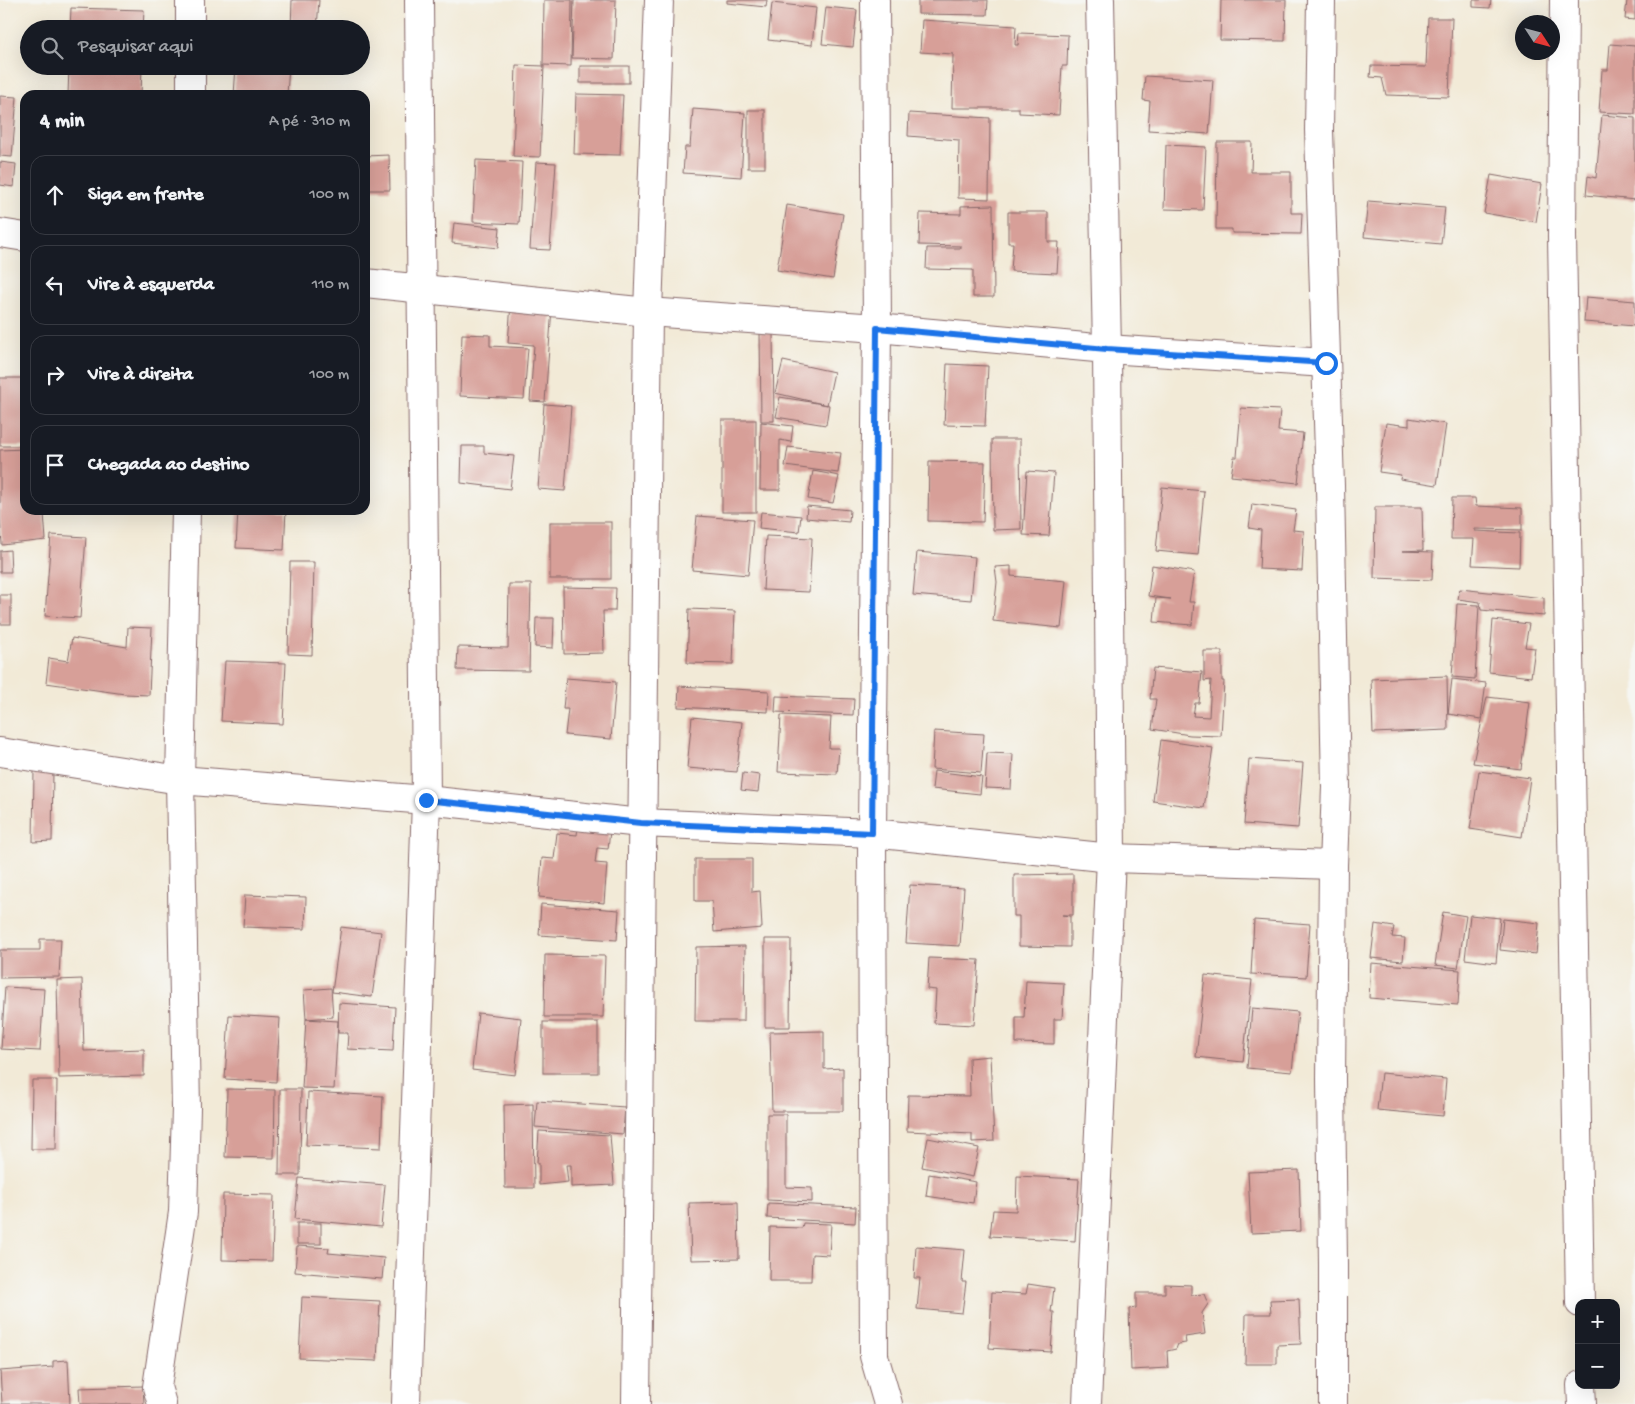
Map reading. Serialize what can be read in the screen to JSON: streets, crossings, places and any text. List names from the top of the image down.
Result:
{
  "north": "bottom right",
  "page": {
    "search": "Pesquisar aqui",
    "heading": ["4 min", "A pé · 310 m"],
    "list": [
      ["Siga em frente", "100 m"],
      ["Vire à esquerda", "110 m"],
      ["Vire à direita", "100 m"],
      "Chegada ao destino"
    ],
    "map_buttons": ["+", "−"]
  }
}
